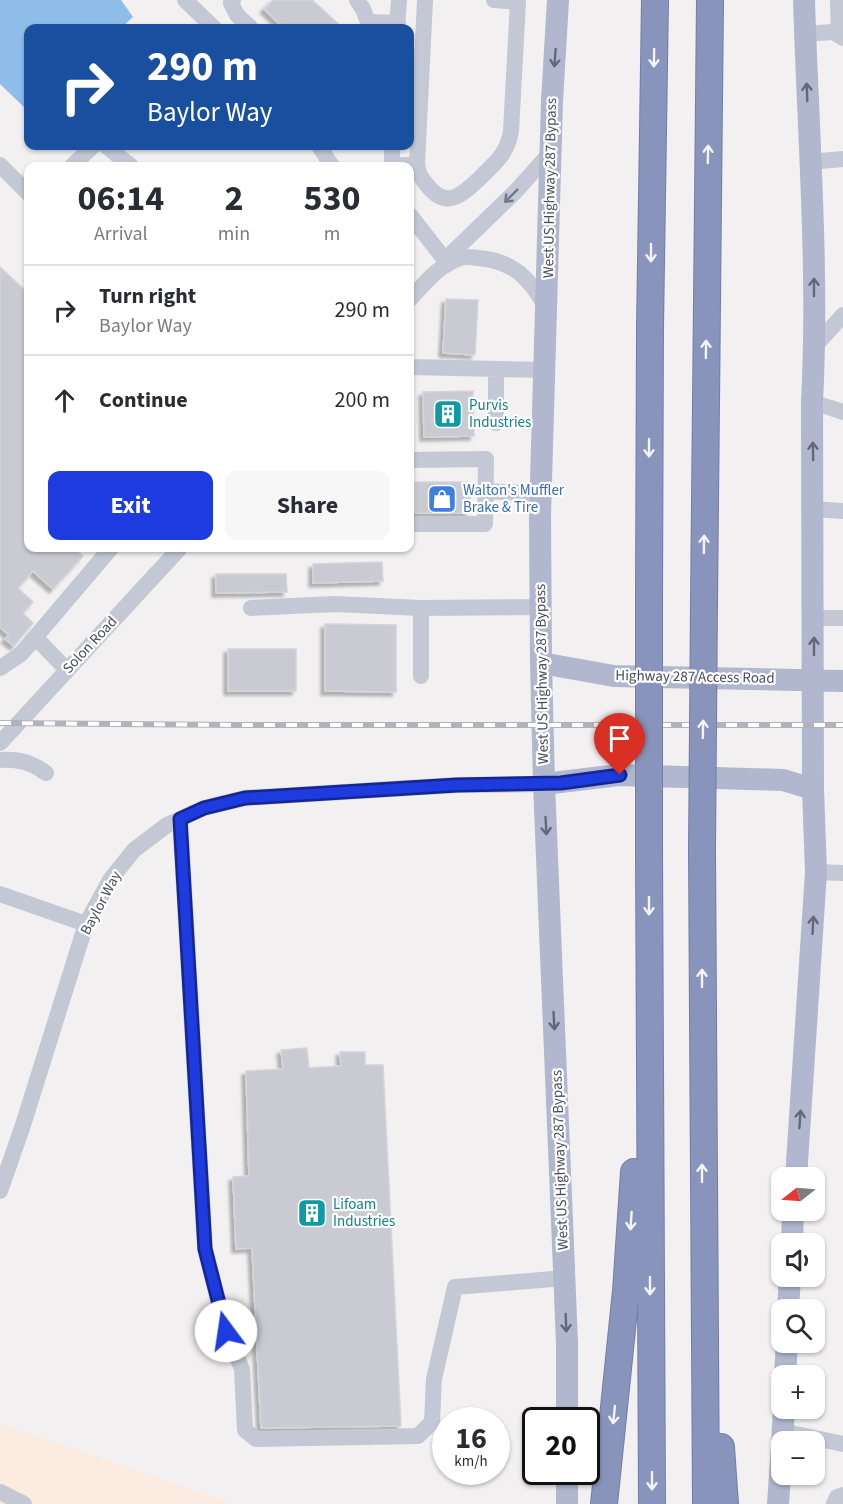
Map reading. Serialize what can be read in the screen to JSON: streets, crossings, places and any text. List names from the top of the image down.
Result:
{
  "streets": {
    "main road": ["West US Highway 287 Bypass", "Highway 287 Access Road"],
    "street": ["Solon Road", "Baylor Way"]
  },
  "crossings": [
    ["West US Highway 287 Bypass", "Highway 287 Access Road"],
    ["West US Highway 287 Bypass", "Baylor Way"]
  ],
  "one_way": ["West US Highway 287 Bypass"],
  "places": {
    "building": ["Purvis Industries", "Lifoam Industries"],
    "shop": ["Walton's Muffler Brake & Tire"]
  },
  "north": "left",
  "page": {
    "turn": ["290 m", "Baylor Way"],
    "eta": [
      "06:14",
      "Arrival",
      "2",
      "min",
      "530",
      "m"
    ],
    "list": [
      {
        "name": "Turn right",
        "note": "Baylor Way",
        "value": "290 m"
      },
      {
        "name": "Continue",
        "value": "200 m"
      }
    ],
    "buttons": ["Exit", "Share"],
    "map_buttons": ["+", "−"],
    "speed": "16 km/h",
    "limit": "20"
  }
}
